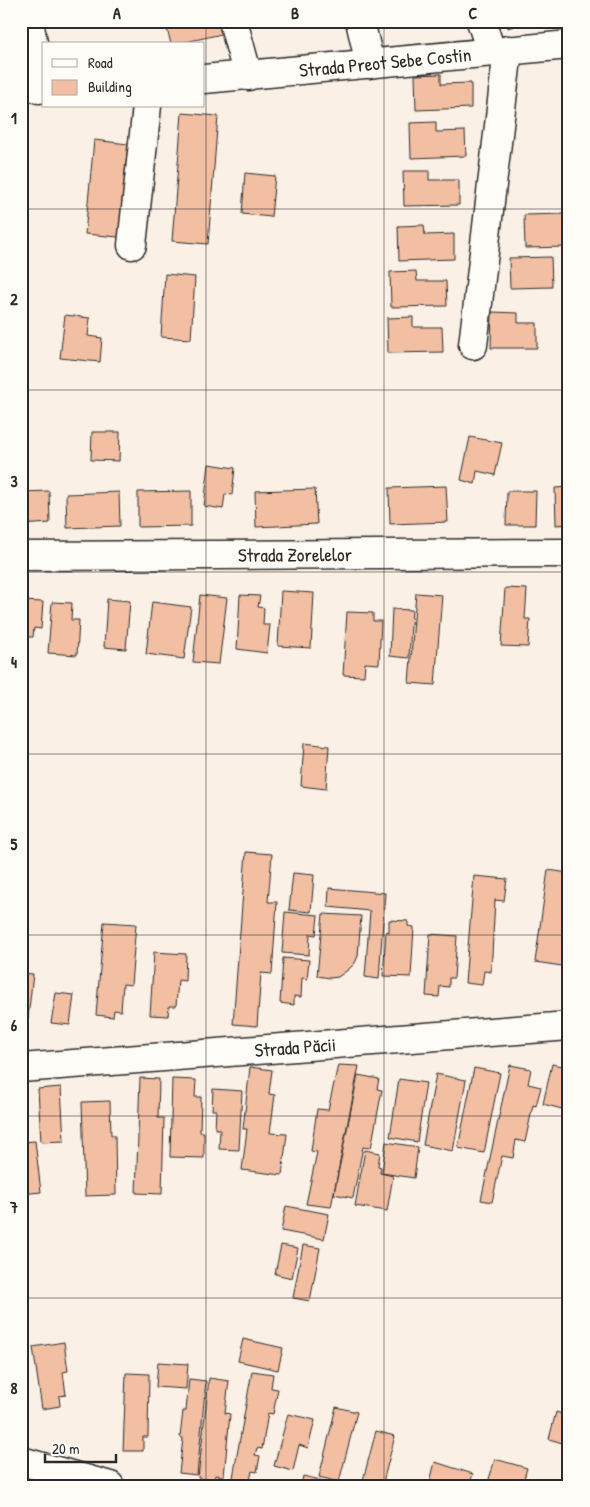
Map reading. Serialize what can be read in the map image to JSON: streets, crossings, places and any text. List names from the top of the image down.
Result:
{
  "streets": {
    "street": ["Strada Preot Sebe Costin", "Strada Zorelelor", "Strada Păcii"]
  },
  "legend": ["Road", "Building"],
  "scale_bar": "20 m",
  "grid": {
    "columns": ["A", "B", "C"],
    "rows": [
      "1",
      "2",
      "3",
      "4",
      "5",
      "6",
      "7",
      "8"
    ]
  }
}
